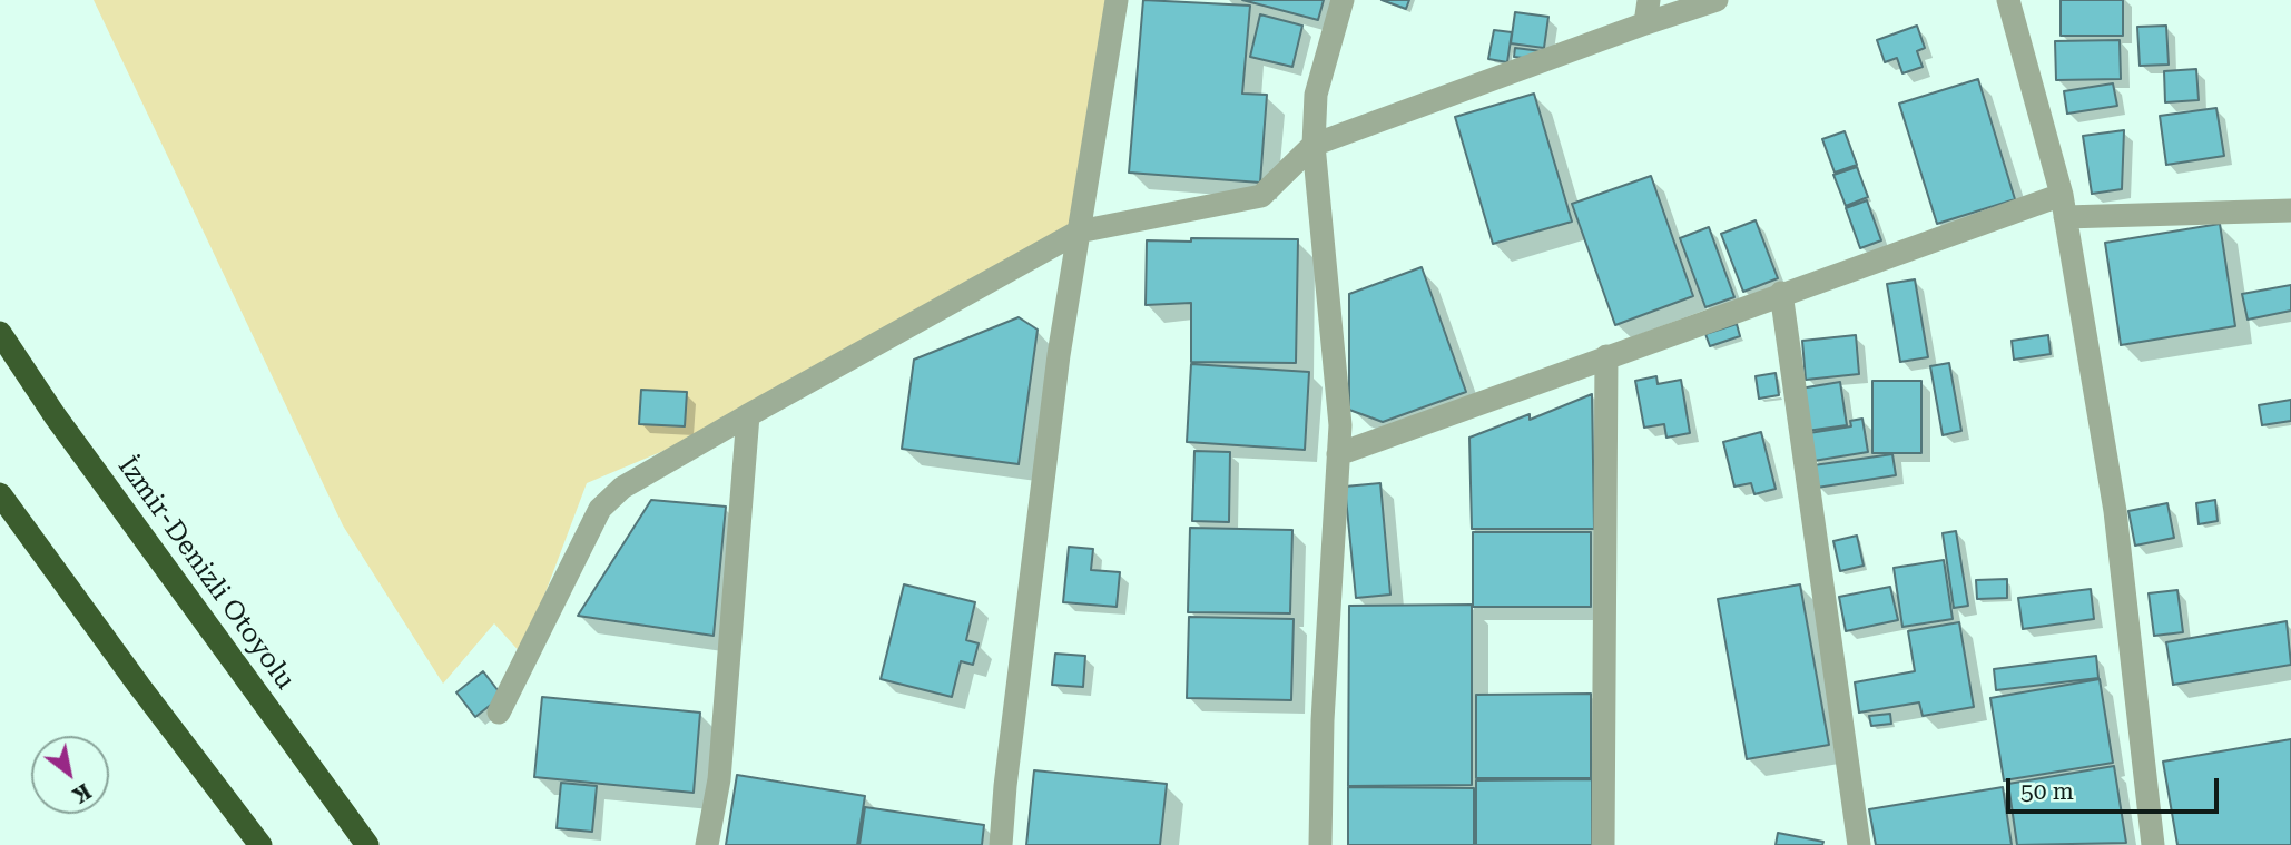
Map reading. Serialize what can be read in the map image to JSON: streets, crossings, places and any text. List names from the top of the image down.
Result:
{
  "streets": {
    "highway": ["İzmir-Denizli Otoyolu"]
  },
  "scale_bar": "50 m",
  "north": "bottom right"
}
